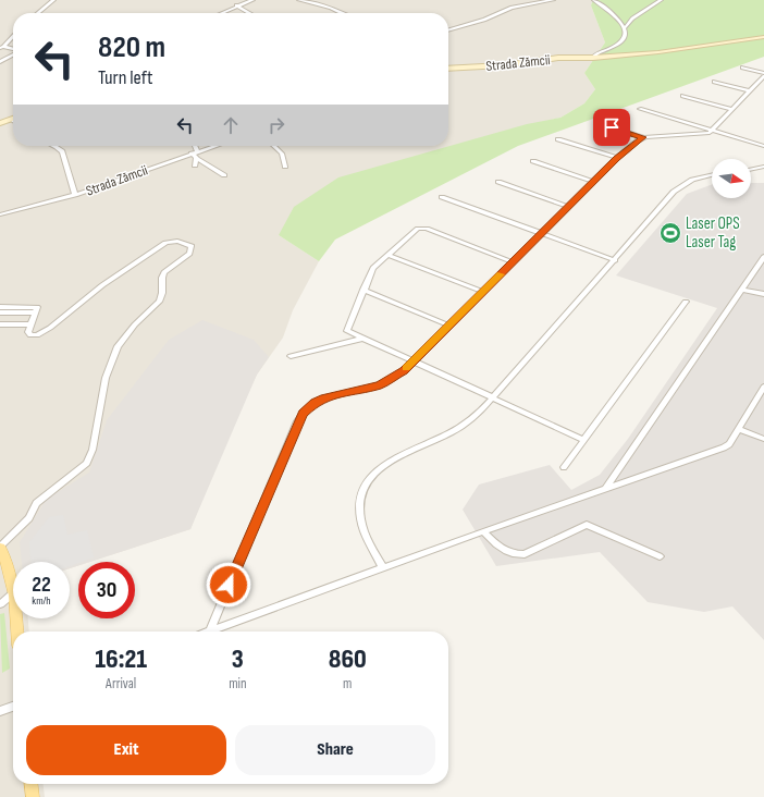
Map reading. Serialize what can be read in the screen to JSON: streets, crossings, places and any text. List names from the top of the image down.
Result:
{
  "streets": {
    "main road": ["Strada Zămcii"]
  },
  "places": {
    "sports": ["Laser OPS Laser Tag"]
  },
  "north": "right",
  "page": {
    "turn": ["820 m", "Turn left"],
    "speed": "22 km/h",
    "limit": "30",
    "eta": [
      "16:21",
      "Arrival",
      "3",
      "min",
      "860",
      "m"
    ],
    "buttons": ["Exit", "Share"]
  }
}
